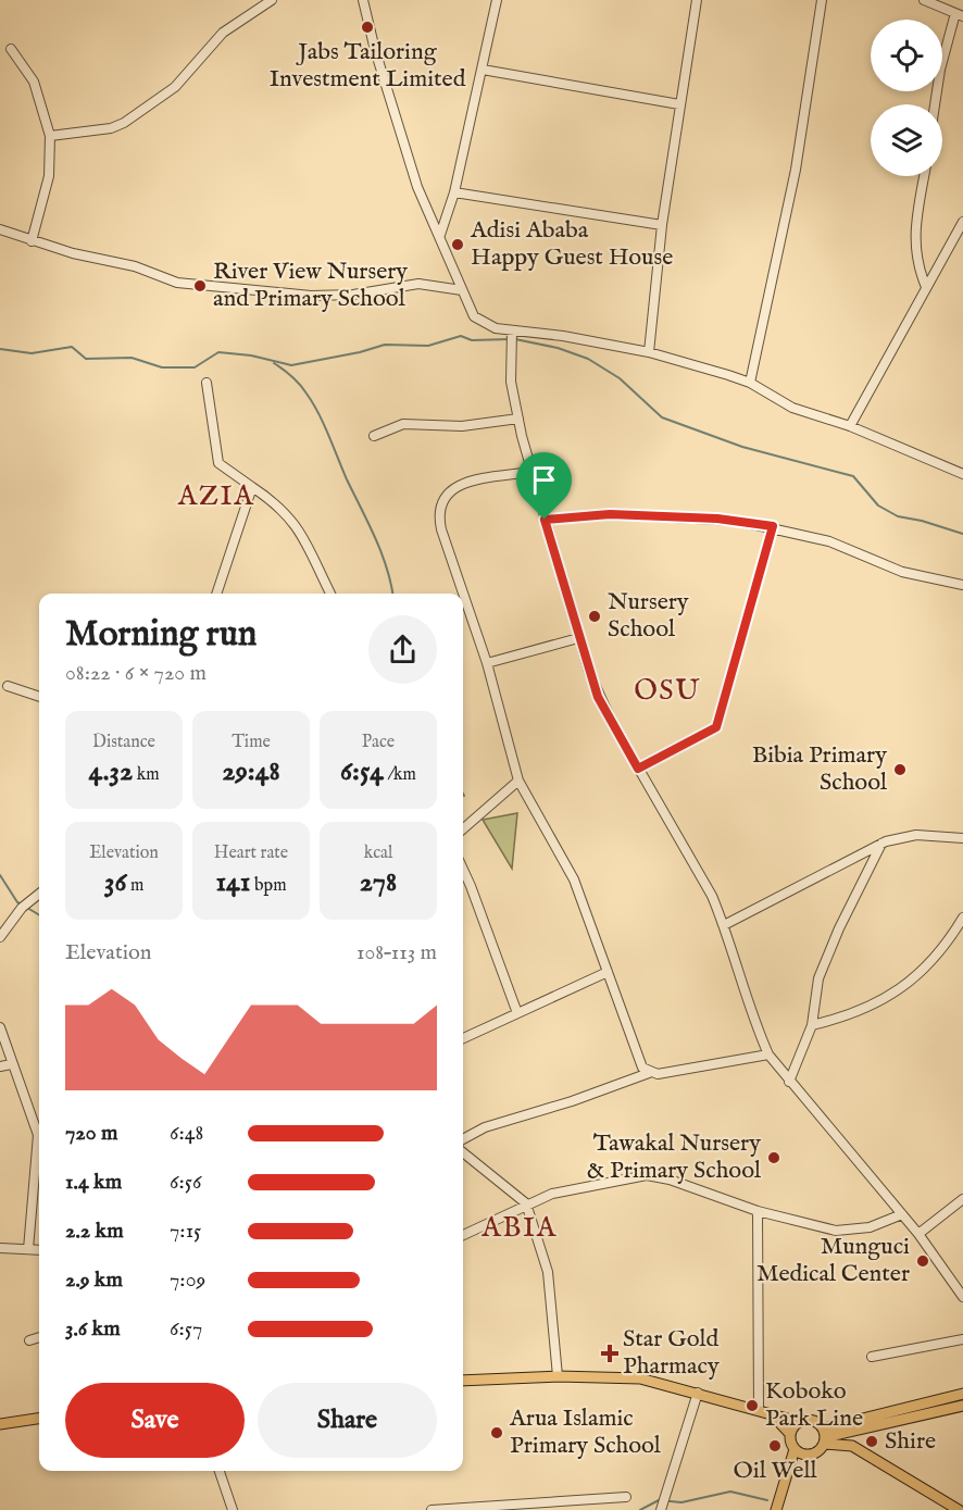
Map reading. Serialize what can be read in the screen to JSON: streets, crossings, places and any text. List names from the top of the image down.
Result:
{
  "districts": ["AZIA", "OSU", "ABIA"],
  "places": {
    "other": [
      "Jabs Tailoring Investment Limited",
      "Adisi Ababa Happy Guest House",
      "River View Nursery and Primary School",
      "Nursery School",
      "Bibia Primary School",
      "Tawakal Nursery & Primary School",
      "Munguci Medical Center",
      "Koboko Park Line",
      "Arua Islamic Primary School",
      "Shire",
      "Oil Well"
    ],
    "health": ["Star Gold Pharmacy"]
  },
  "page": {
    "heading": ["Morning run", "08:22 · 6 × 720 m"],
    "stats": [
      ["Distance", "4.32 km"],
      ["Time", "29:48"],
      ["Pace", "6:54 /km"],
      ["Elevation", "36 m"],
      ["Heart rate", "141 bpm"],
      ["kcal", "278"]
    ],
    "chart": ["Elevation", "108–113 m"],
    "list": [
      {
        "name": "720 m",
        "note": "6:48"
      },
      {
        "name": "1.4 km",
        "note": "6:56"
      },
      {
        "name": "2.2 km",
        "note": "7:15"
      },
      {
        "name": "2.9 km",
        "note": "7:09"
      },
      {
        "name": "3.6 km",
        "note": "6:57"
      }
    ],
    "buttons": ["Save", "Share"]
  }
}
